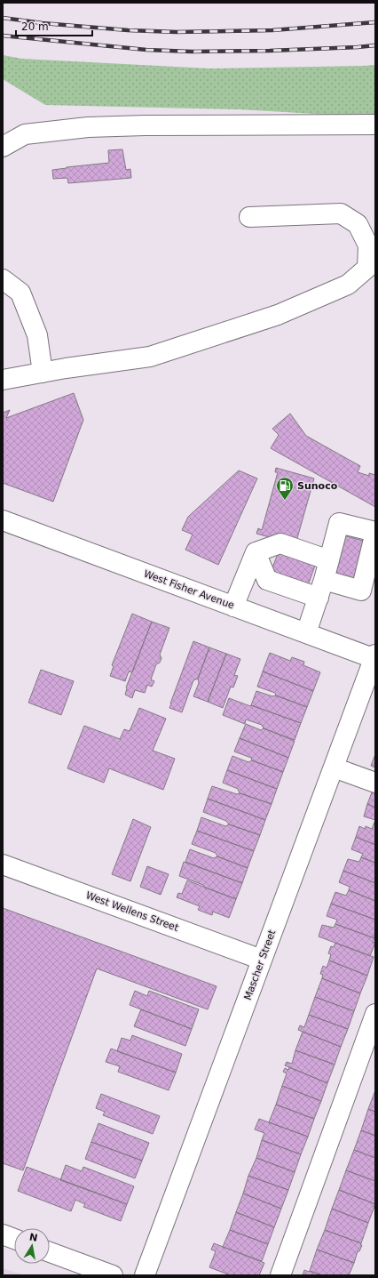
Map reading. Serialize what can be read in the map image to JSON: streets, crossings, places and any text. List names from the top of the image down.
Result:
{
  "streets": {
    "street": ["West Fisher Avenue", "West Wellens Street", "Mascher Street"]
  },
  "crossings": [
    ["West Fisher Avenue", "Mascher Street"],
    ["West Wellens Street", "Mascher Street"]
  ],
  "places": {
    "fuel station": ["Sunoco"]
  },
  "scale_bar": "20 m",
  "north": "top"
}
